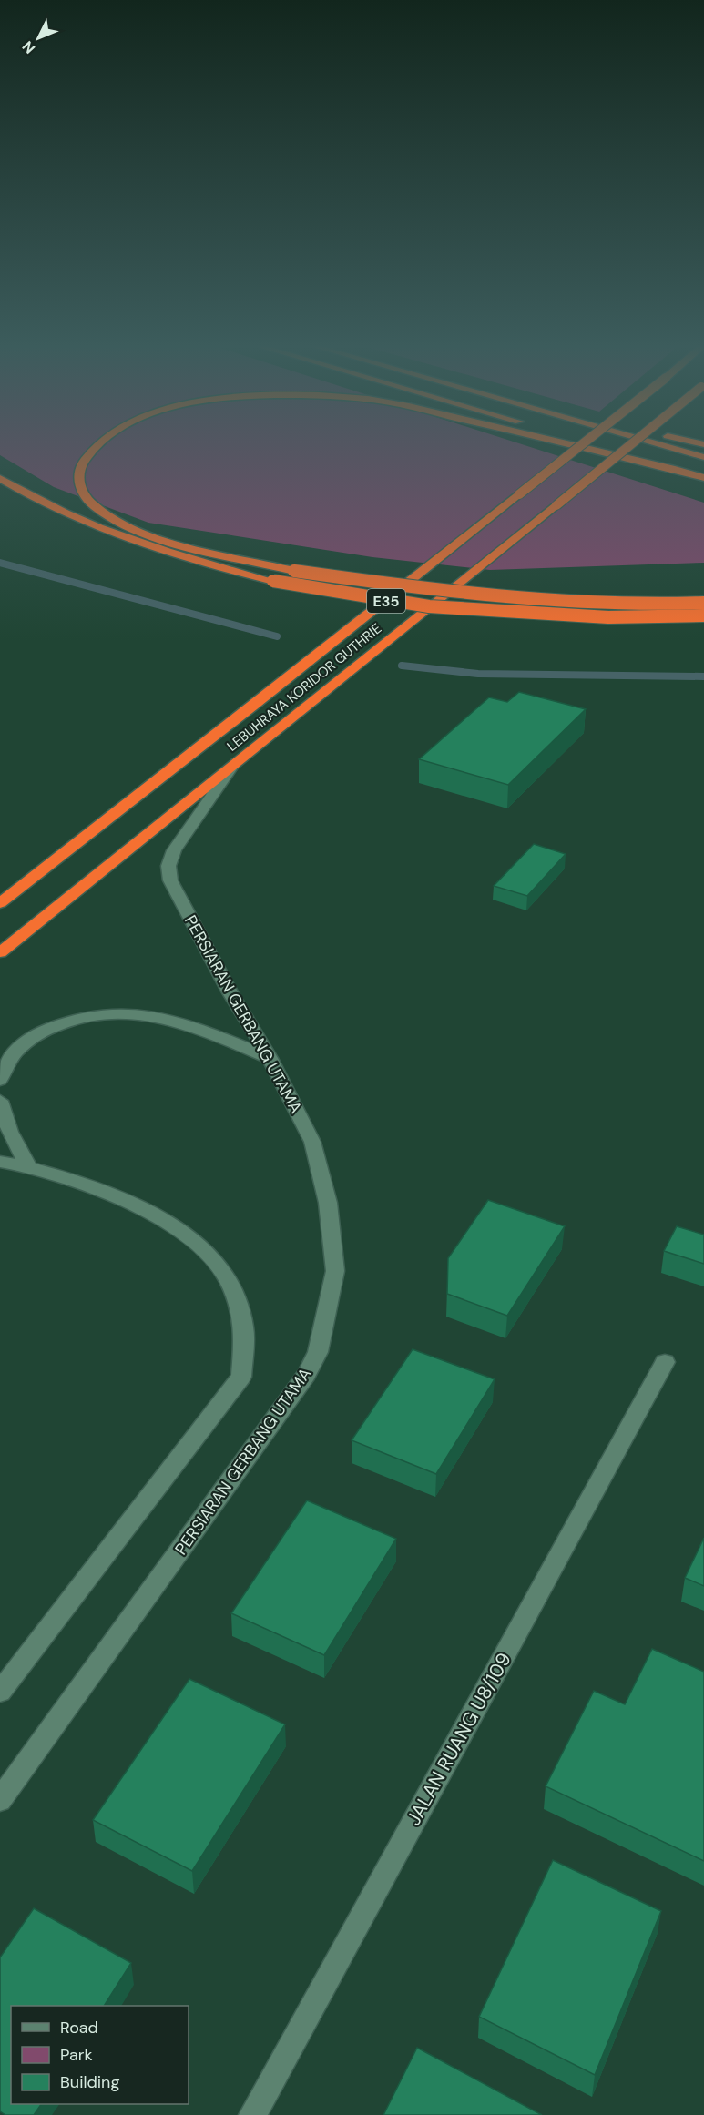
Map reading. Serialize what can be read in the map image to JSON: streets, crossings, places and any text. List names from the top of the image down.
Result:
{
  "streets": {
    "highway": ["E35", "LEBUHRAYA KORIDOR GUTHRIE"],
    "main road": ["PERSIARAN GERBANG UTAMA", "JALAN RUANG U8/109"]
  },
  "crossings": [
    ["LEBUHRAYA KORIDOR GUTHRIE", "PERSIARAN GERBANG UTAMA"]
  ],
  "legend": ["Road", "Park", "Building"],
  "north": "bottom left"
}
